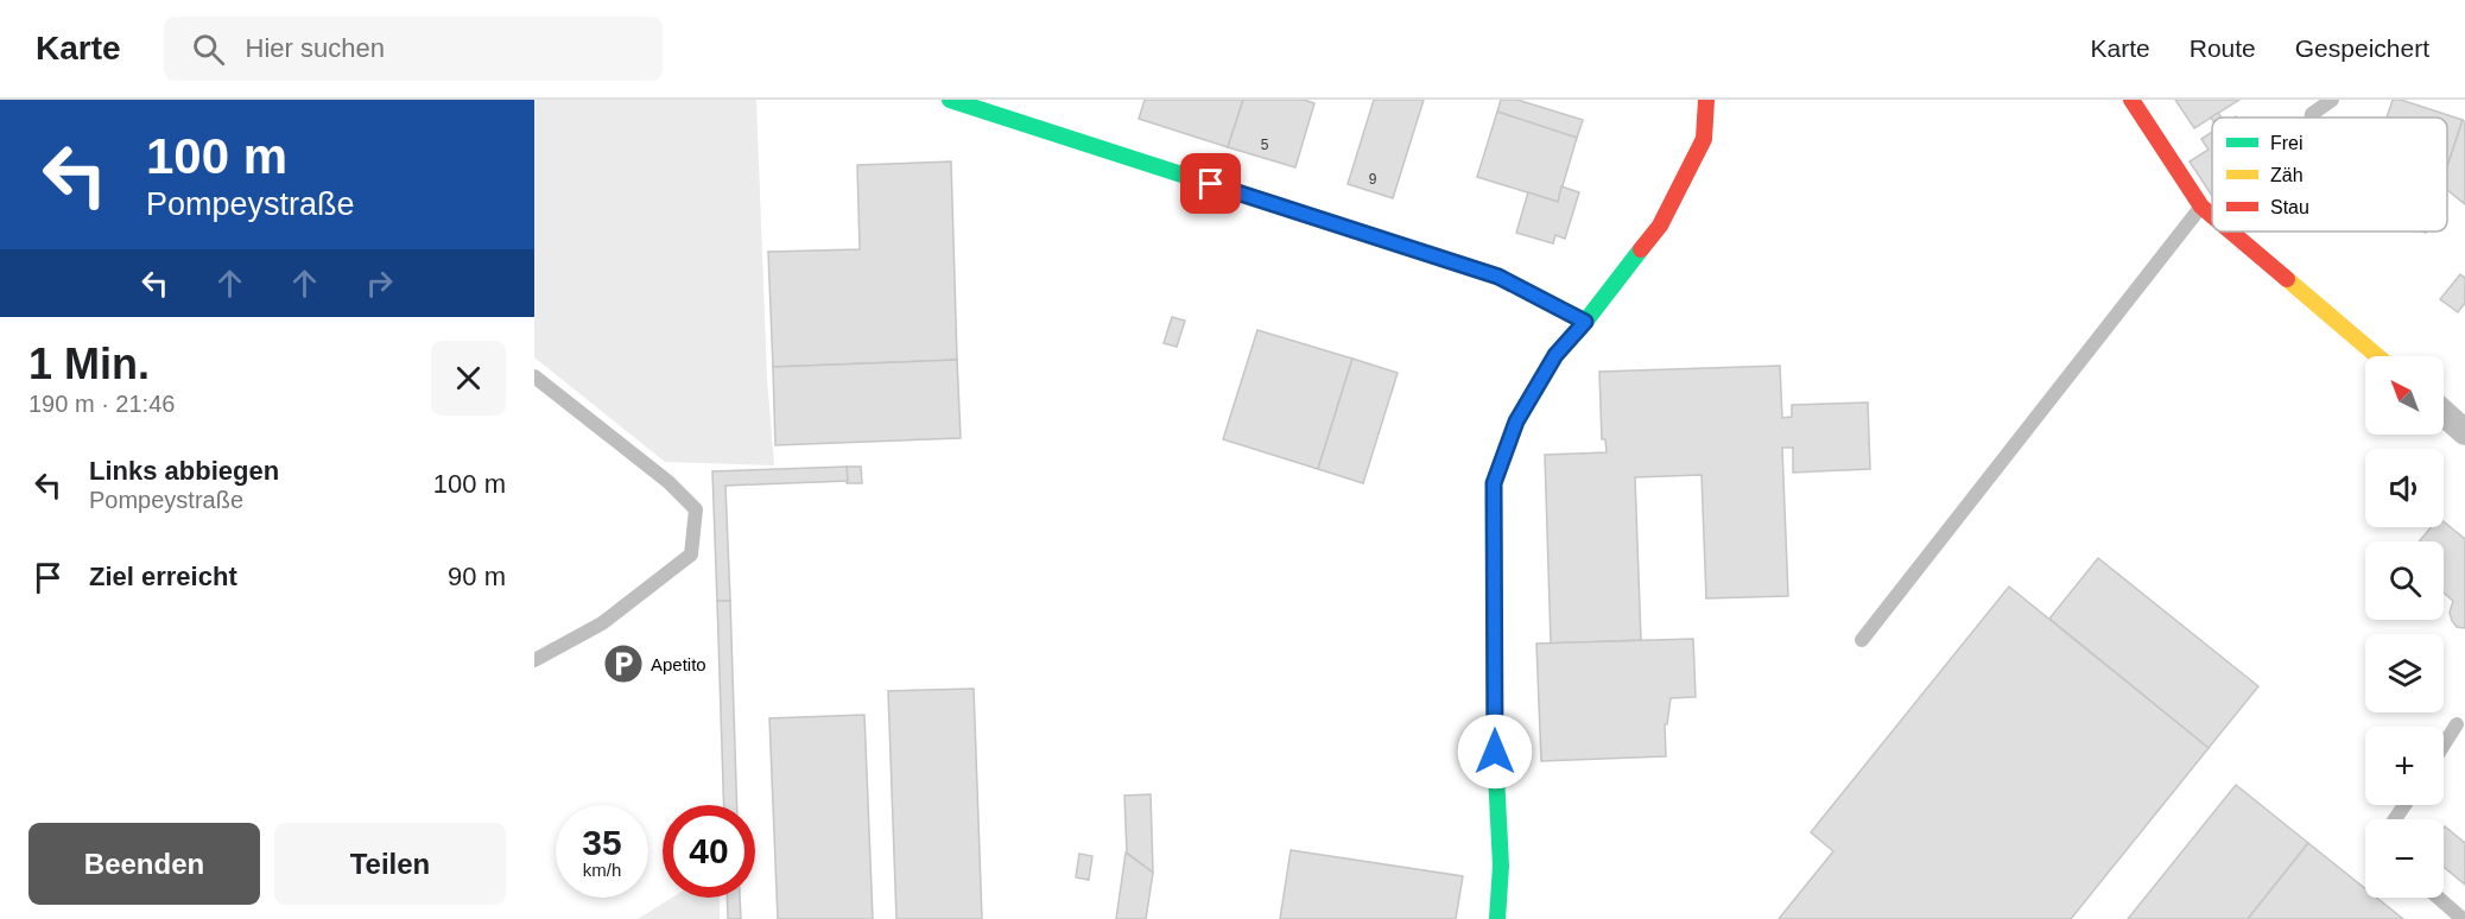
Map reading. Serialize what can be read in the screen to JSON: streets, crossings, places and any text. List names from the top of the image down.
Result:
{
  "places": {
    "parking": ["Apetito"]
  },
  "house_numbers": ["5", "9"],
  "legend": ["Frei", "Zäh", "Stau"],
  "north": "top left",
  "page": {
    "header": "Karte",
    "search": "Hier suchen",
    "nav": ["Karte", "Route", "Gespeichert"],
    "turn": ["100 m", "Pompeystraße"],
    "heading": ["1 Min.", "190 m · 21:46"],
    "map_buttons": ["+", "−"],
    "list": [
      {
        "name": "Links abbiegen",
        "note": "Pompeystraße",
        "value": "100 m"
      },
      {
        "name": "Ziel erreicht",
        "value": "90 m"
      }
    ],
    "speed": "35 km/h",
    "limit": "40",
    "buttons": ["Beenden", "Teilen"]
  }
}
